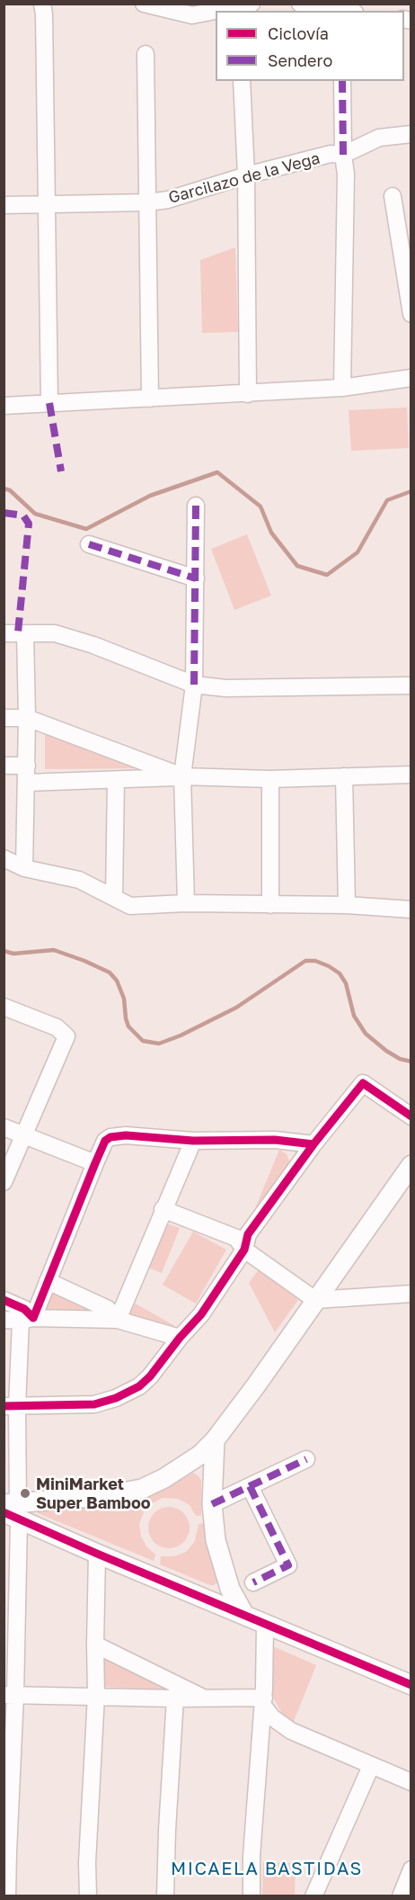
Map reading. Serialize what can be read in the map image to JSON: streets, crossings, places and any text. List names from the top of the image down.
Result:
{
  "streets": {
    "street": ["Garcilazo de la Vega"]
  },
  "districts": ["MICAELA BASTIDAS"],
  "places": ["MiniMarket Super Bamboo"],
  "legend": ["Ciclovía", "Sendero"]
}
